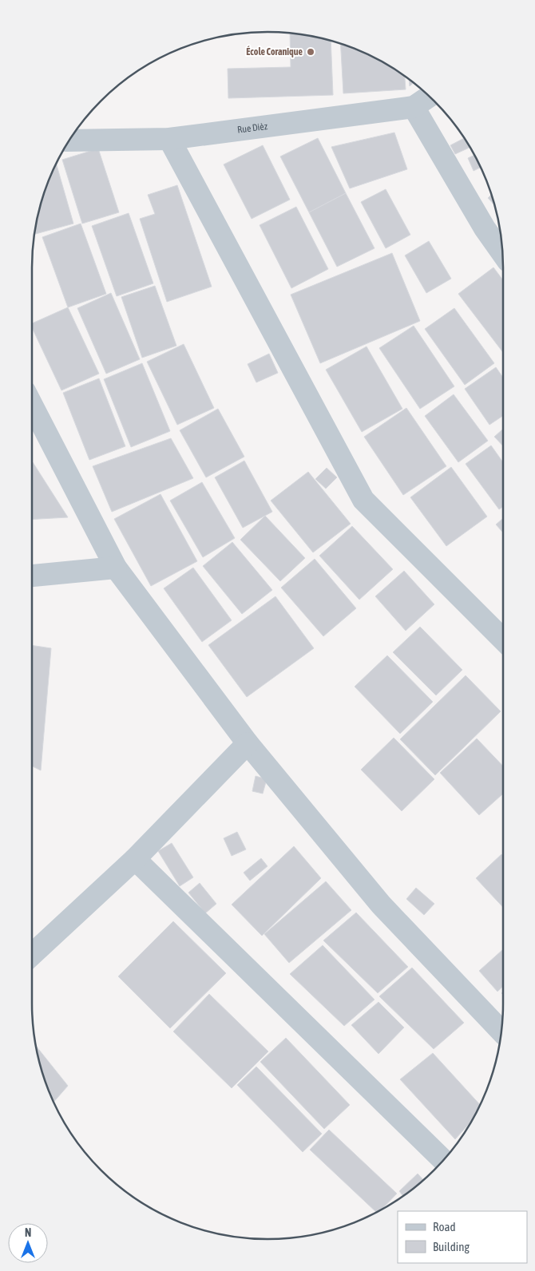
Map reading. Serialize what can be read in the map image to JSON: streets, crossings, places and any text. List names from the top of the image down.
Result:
{
  "streets": {
    "street": ["Rue Dièz"]
  },
  "places": ["École Coranique"],
  "legend": ["Road", "Building"],
  "north": "top"
}
